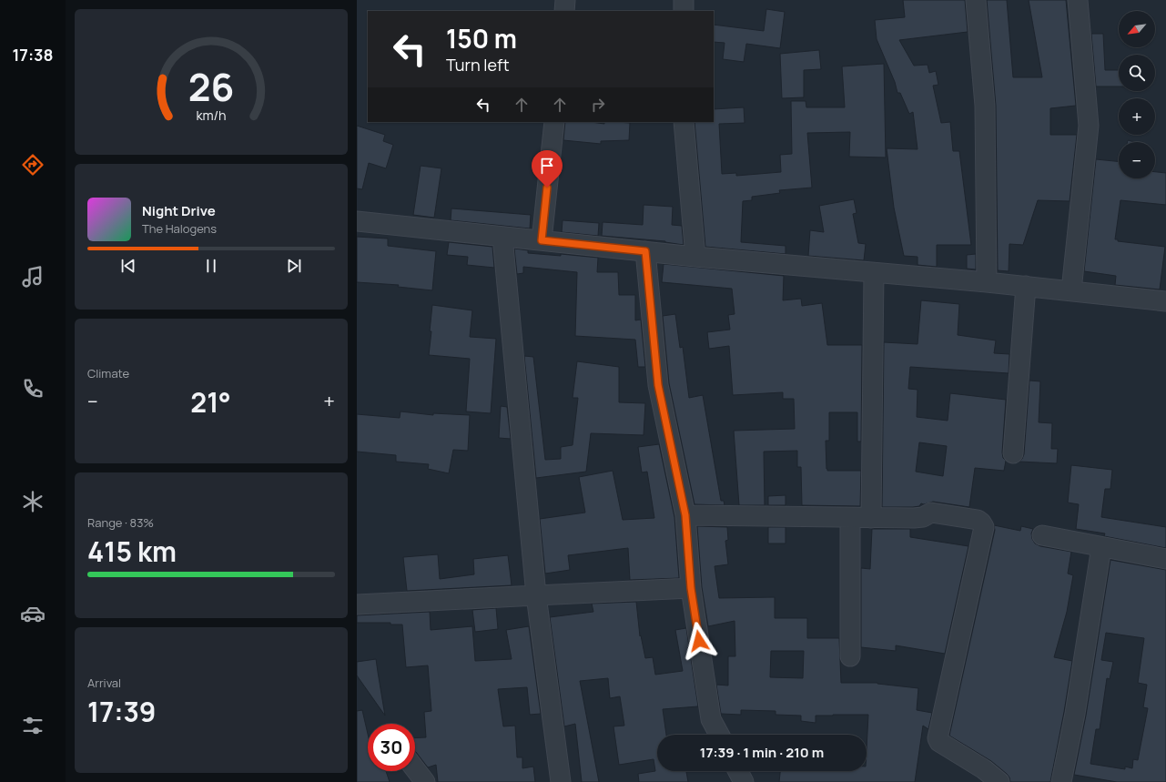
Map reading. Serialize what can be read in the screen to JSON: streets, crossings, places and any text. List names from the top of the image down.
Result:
{
  "north": "bottom left",
  "page": {
    "tabs": "17:38",
    "map_buttons": ["+", "−"],
    "turn": ["150 m", "Turn left"],
    "song": ["Night Drive", "The Halogens"],
    "tile": [
      "Climate",
      ["Range · 83%", "415 km"],
      ["Arrival", "17:39"]
    ],
    "heat": ["−", "21°", "+"],
    "limit": "30",
    "trip": "17:39 · 1 min · 210 m",
    "gauge": ["26", "km/h"]
  }
}
